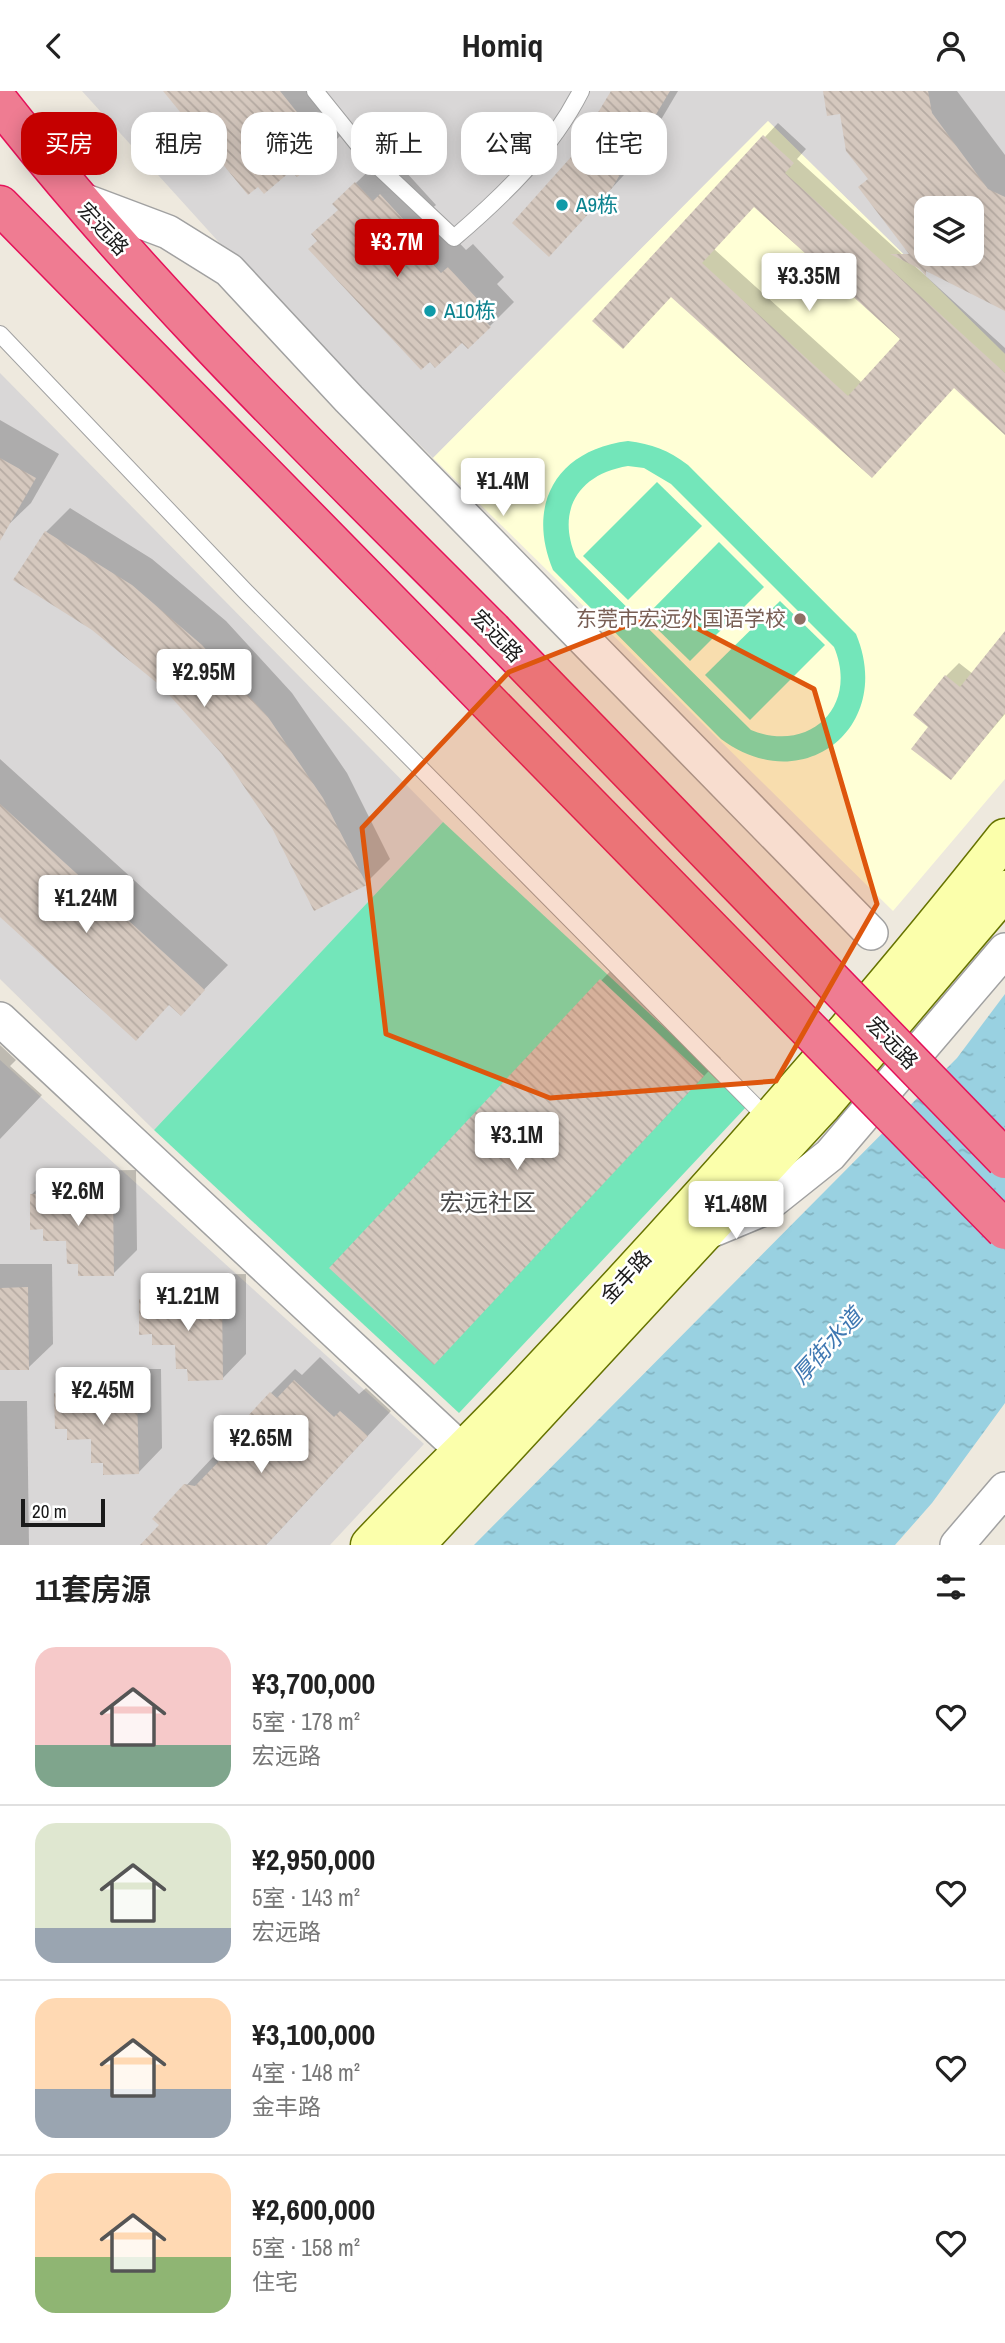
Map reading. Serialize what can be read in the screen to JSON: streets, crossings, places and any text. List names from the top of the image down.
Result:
{
  "streets": {
    "highway": ["宏远路"],
    "street": ["金丰路"]
  },
  "districts": ["宏远社区"],
  "water": ["厚街水道"],
  "places": ["A9栋", "A10栋", "东莞市宏远外国语学校"],
  "scale_bar": "20 m",
  "page": {
    "header": "Homiq",
    "chip": [
      "买房",
      "租房",
      "筛选",
      "新上",
      "公寓",
      "住宅"
    ],
    "price": [
      "¥3.7M",
      "¥3.35M",
      "¥1.4M",
      "¥2.95M",
      "¥1.24M",
      "¥3.1M",
      "¥2.6M",
      "¥1.48M",
      "¥1.21M",
      "¥2.45M",
      "¥2.65M"
    ],
    "scale": "20 m",
    "heading": "11套房源",
    "list": [
      {
        "name": "¥3,700,000",
        "note": "5室 · 178 m² · 宏远路"
      },
      {
        "name": "¥2,950,000",
        "note": "5室 · 143 m² · 宏远路"
      },
      {
        "name": "¥3,100,000",
        "note": "4室 · 148 m² · 金丰路"
      },
      {
        "name": "¥2,600,000",
        "note": "5室 · 158 m² · 住宅"
      }
    ]
  }
}
